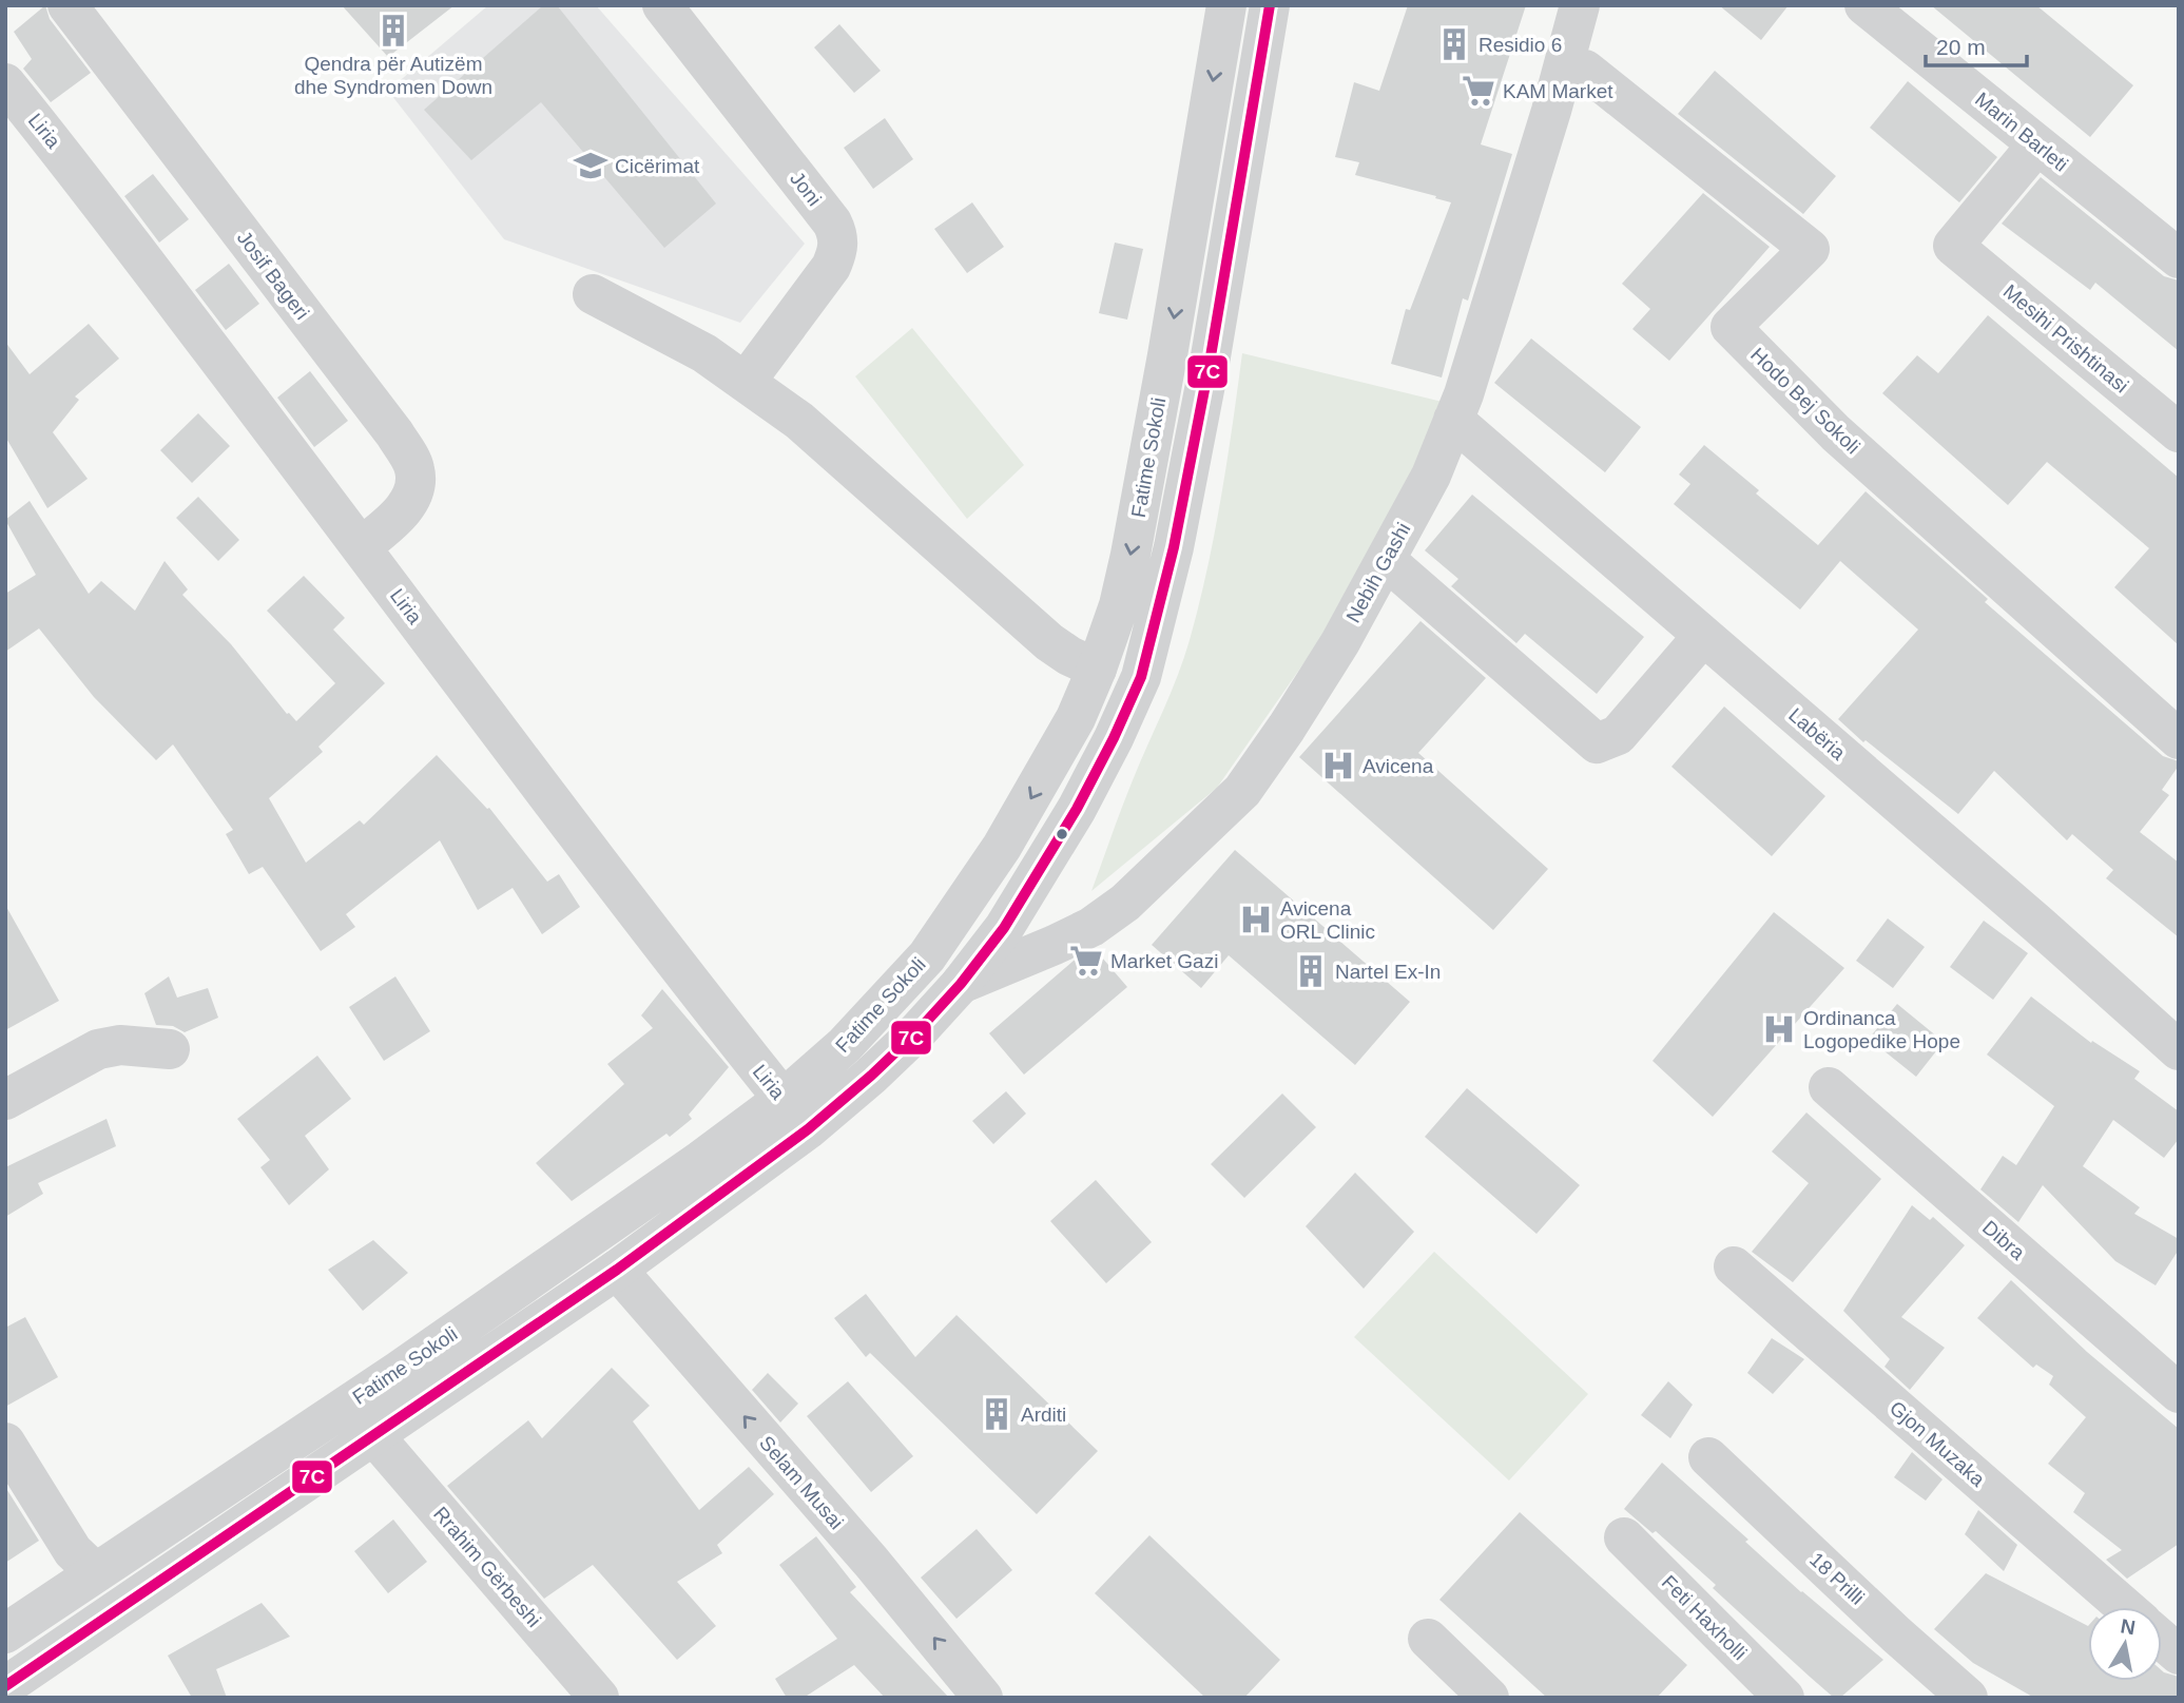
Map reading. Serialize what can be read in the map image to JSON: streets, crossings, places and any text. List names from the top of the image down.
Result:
{
  "streets": {
    "street": [
      "Liria",
      "Marin Barleti",
      "Joni",
      "Josif Bageri",
      "Mesihi Prishtinasi",
      "Hodo Bej Sokoli",
      "Fatime Sokoli",
      "Nebih Gashi",
      "Labëria",
      "Dibra",
      "Gjon Muzaka",
      "Selam Musai",
      "Rrahim Gërbeshi",
      "18 Prilli",
      "Feti Haxholli"
    ]
  },
  "crossings": [
    ["Liria", "Josif Bageri"],
    ["Liria", "Fatime Sokoli"],
    ["Marin Barleti", "Mesihi Prishtinasi"],
    ["Fatime Sokoli", "Nebih Gashi"],
    ["Fatime Sokoli", "Selam Musai"],
    ["Fatime Sokoli", "Rrahim Gërbeshi"],
    ["Nebih Gashi", "Labëria"]
  ],
  "one_way": ["Selam Musai"],
  "places": {
    "building": [
      "Qendra për Autizëm dhe Syndromen Down",
      "Residio 6",
      "Nartel Ex-In",
      "Arditi"
    ],
    "supermarket": ["KAM Market", "Market Gazi"],
    "school or university": ["Cicërimat"],
    "hospital": ["Avicena", "Avicena ORL Clinic", "Ordinanca Logopedike Hope"]
  },
  "lines": ["transit line 7C"],
  "scale_bar": "20 m",
  "north": "top"
}
